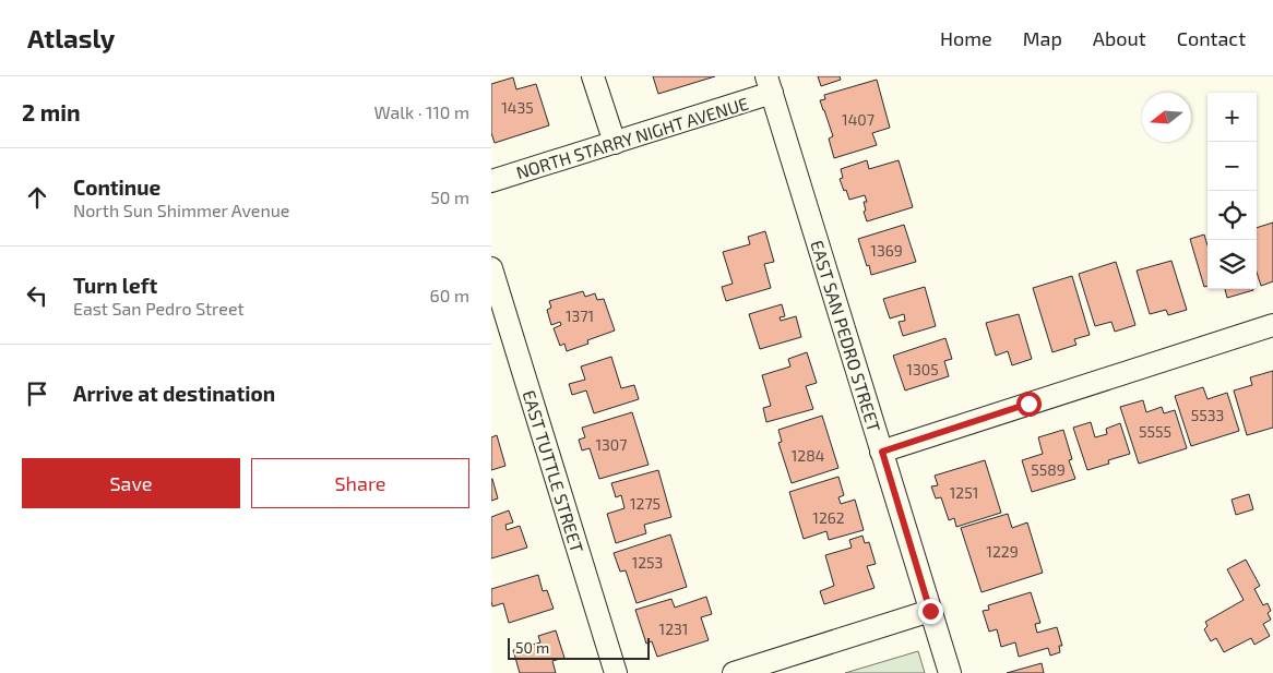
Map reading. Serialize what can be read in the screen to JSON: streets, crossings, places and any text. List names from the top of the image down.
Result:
{
  "streets": {
    "street": ["NORTH STARRY NIGHT AVENUE", "EAST SAN PEDRO STREET", "EAST TUTTLE STREET"]
  },
  "crossings": [
    ["NORTH STARRY NIGHT AVENUE", "EAST SAN PEDRO STREET"]
  ],
  "house_numbers": [
    "1435",
    "1407",
    "1369",
    "1371",
    "1305",
    "5533",
    "5555",
    "1307",
    "1284",
    "5589",
    "1251",
    "1275",
    "1262",
    "1229",
    "1253",
    "1231"
  ],
  "scale_bar": "50 m",
  "north": "left",
  "page": {
    "header": "Atlasly",
    "nav": [
      "Home",
      "Map",
      "About",
      "Contact"
    ],
    "heading": ["2 min", "Walk · 110 m"],
    "map_buttons": ["+", "−"],
    "list": [
      ["Continue", "North Sun Shimmer Avenue", "50 m"],
      ["Turn left", "East San Pedro Street", "60 m"],
      "Arrive at destination"
    ],
    "buttons": ["Save", "Share"],
    "scale": "50 m"
  }
}
